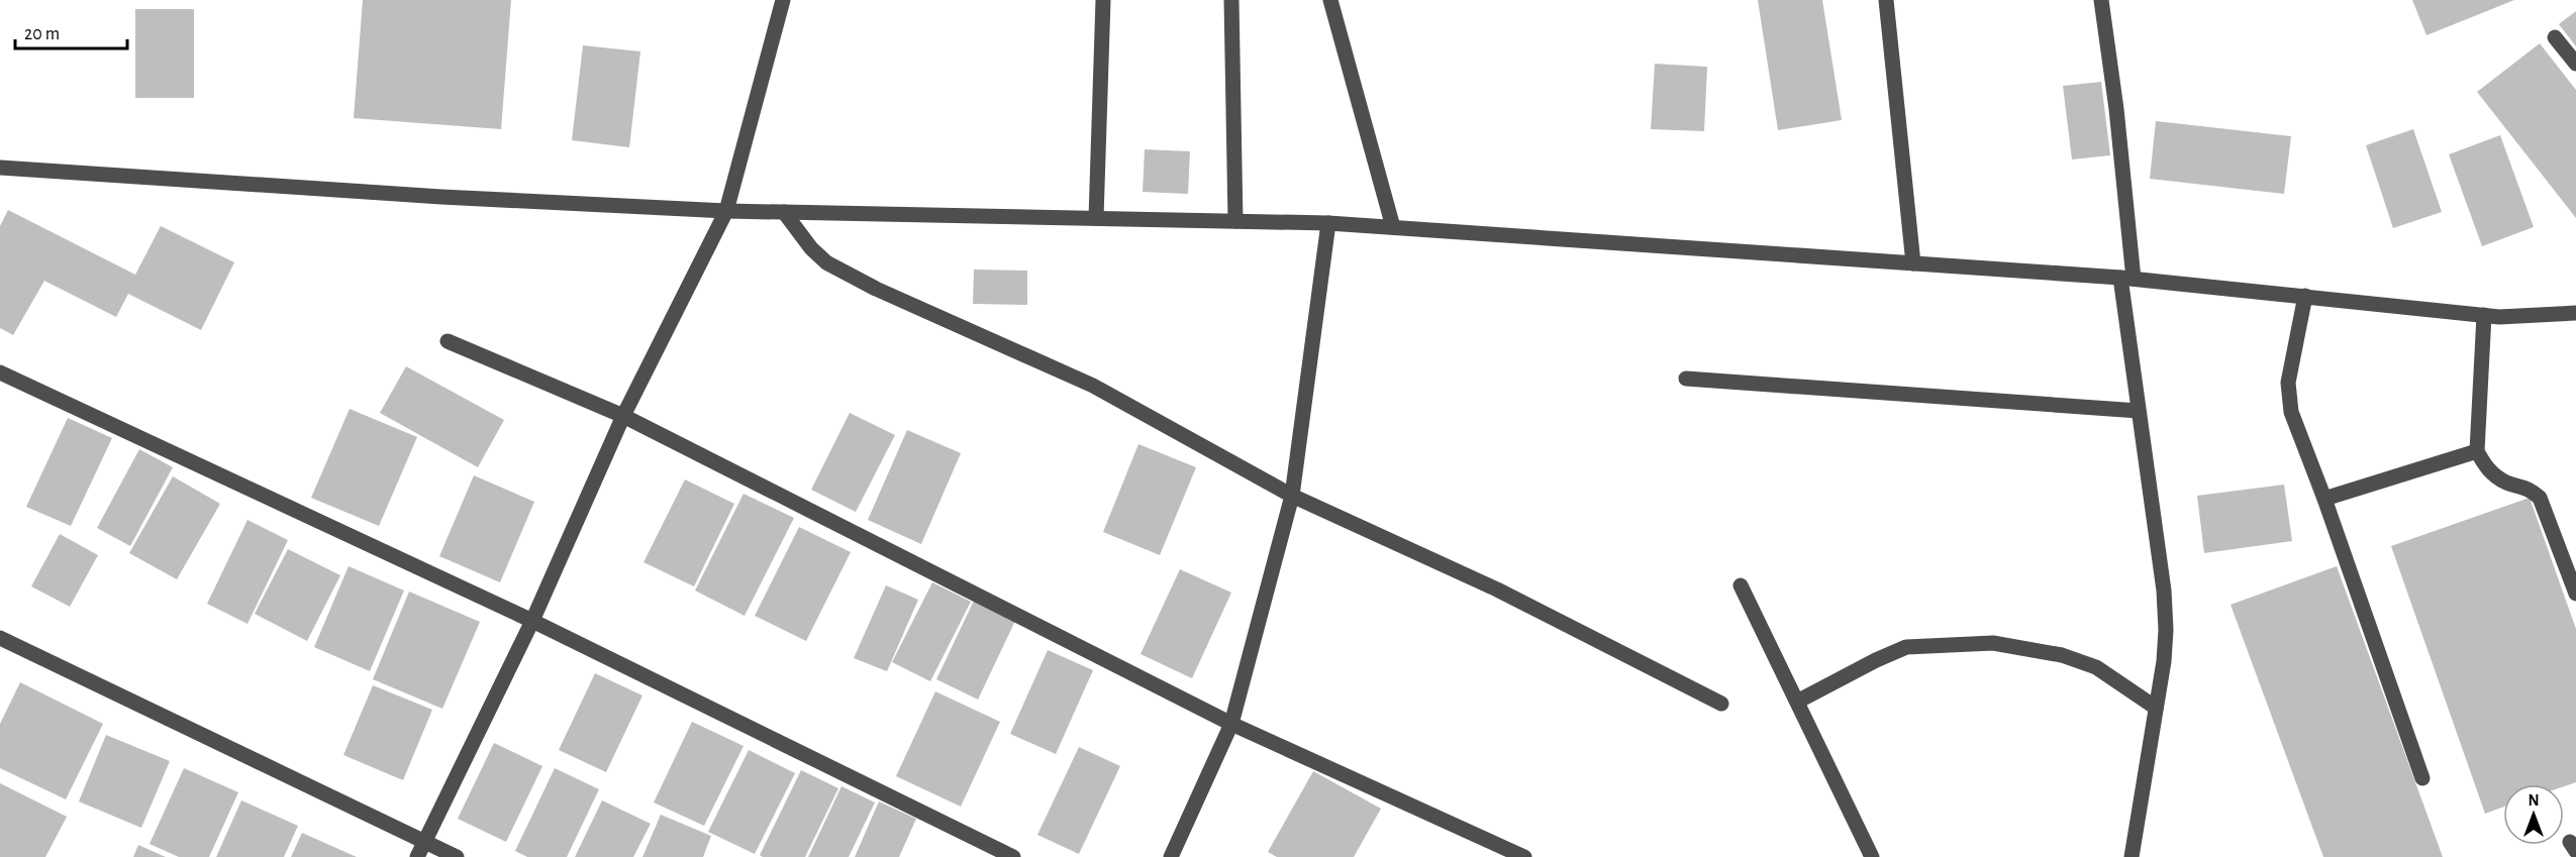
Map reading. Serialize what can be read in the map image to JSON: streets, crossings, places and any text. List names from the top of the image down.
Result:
{
  "scale_bar": "20 m",
  "north": "top"
}
